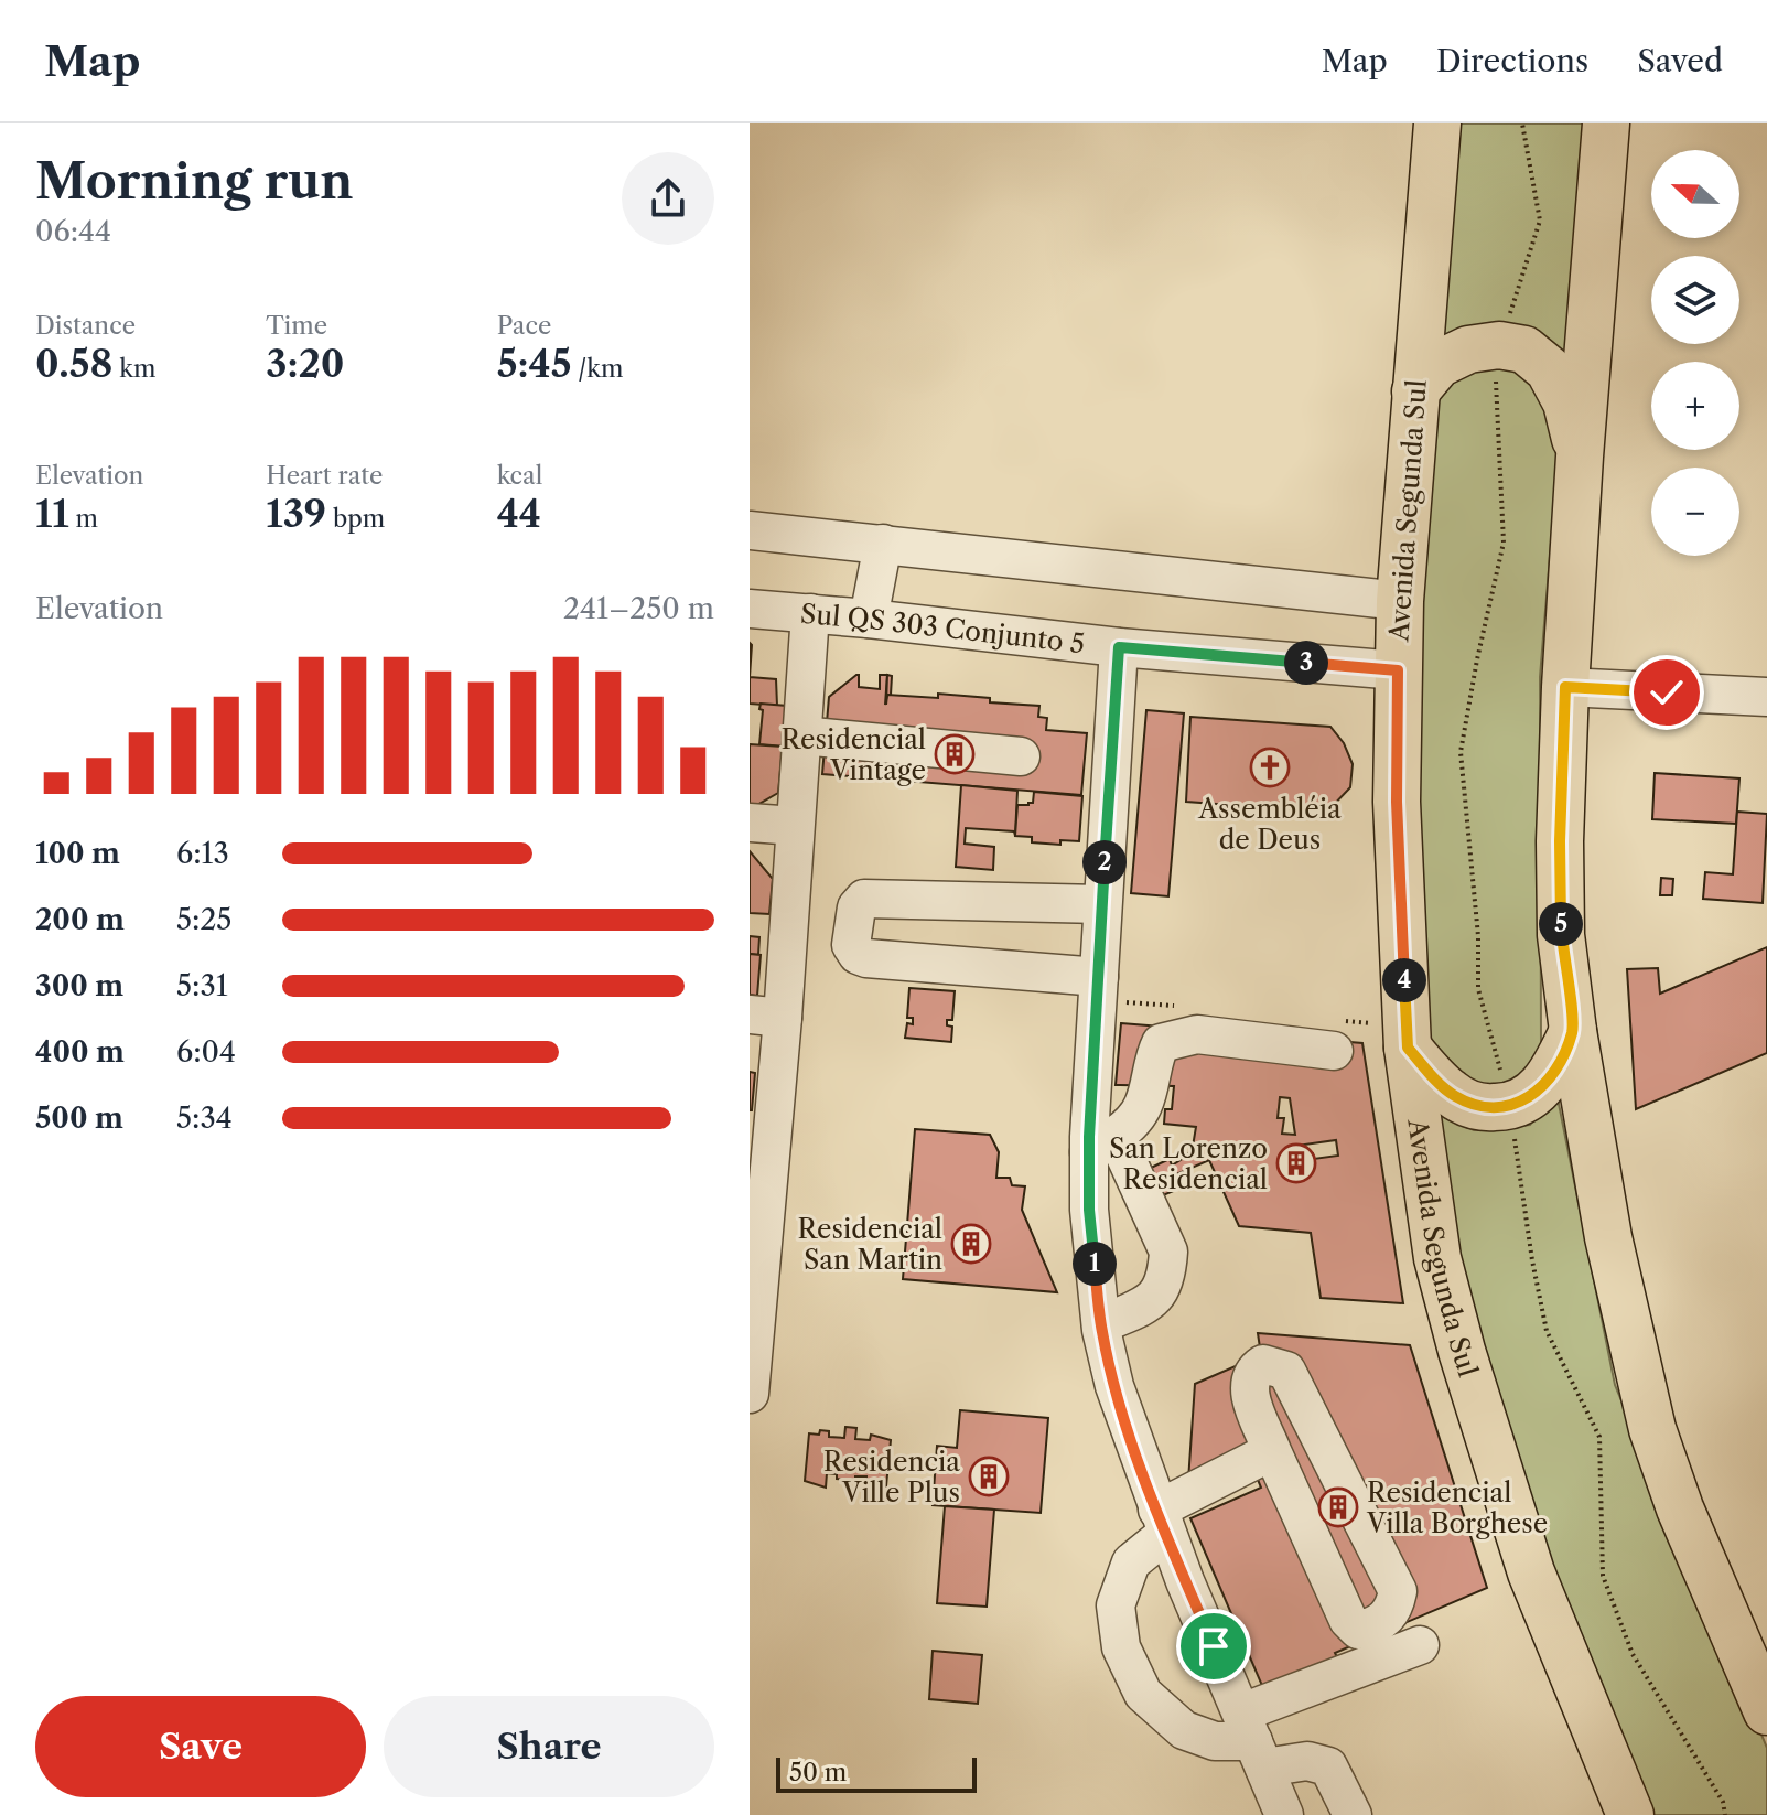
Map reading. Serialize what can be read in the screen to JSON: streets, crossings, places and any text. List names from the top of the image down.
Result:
{
  "streets": {
    "main road": ["Avenida Segunda Sul"],
    "street": ["Sul QS 303 Conjunto 5"]
  },
  "crossings": [
    ["Avenida Segunda Sul", "Sul QS 303 Conjunto 5"]
  ],
  "places": {
    "building": [
      "Residencial Vintage",
      "San Lorenzo Residencial",
      "Residencial San Martin",
      "Residencia Ville Plus",
      "Residencial Villa Borghese"
    ],
    "church": ["Assembléia de Deus"]
  },
  "scale_bar": "50 m",
  "north": "left",
  "page": {
    "header": "Map",
    "nav": ["Map", "Directions", "Saved"],
    "heading": ["Morning run", "06:44"],
    "map_buttons": ["+", "−"],
    "stats": [
      ["Distance", "0.58 km"],
      ["Time", "3:20"],
      ["Pace", "5:45 /km"],
      ["Elevation", "11 m"],
      ["Heart rate", "139 bpm"],
      ["kcal", "44"]
    ],
    "chart": ["Elevation", "241–250 m"],
    "pins": [
      "3",
      "2",
      "5",
      "4",
      "1"
    ],
    "list": [
      {
        "name": "100 m",
        "note": "6:13"
      },
      {
        "name": "200 m",
        "note": "5:25"
      },
      {
        "name": "300 m",
        "note": "5:31"
      },
      {
        "name": "400 m",
        "note": "6:04"
      },
      {
        "name": "500 m",
        "note": "5:34"
      }
    ],
    "buttons": ["Save", "Share"],
    "scale": "50 m"
  }
}
